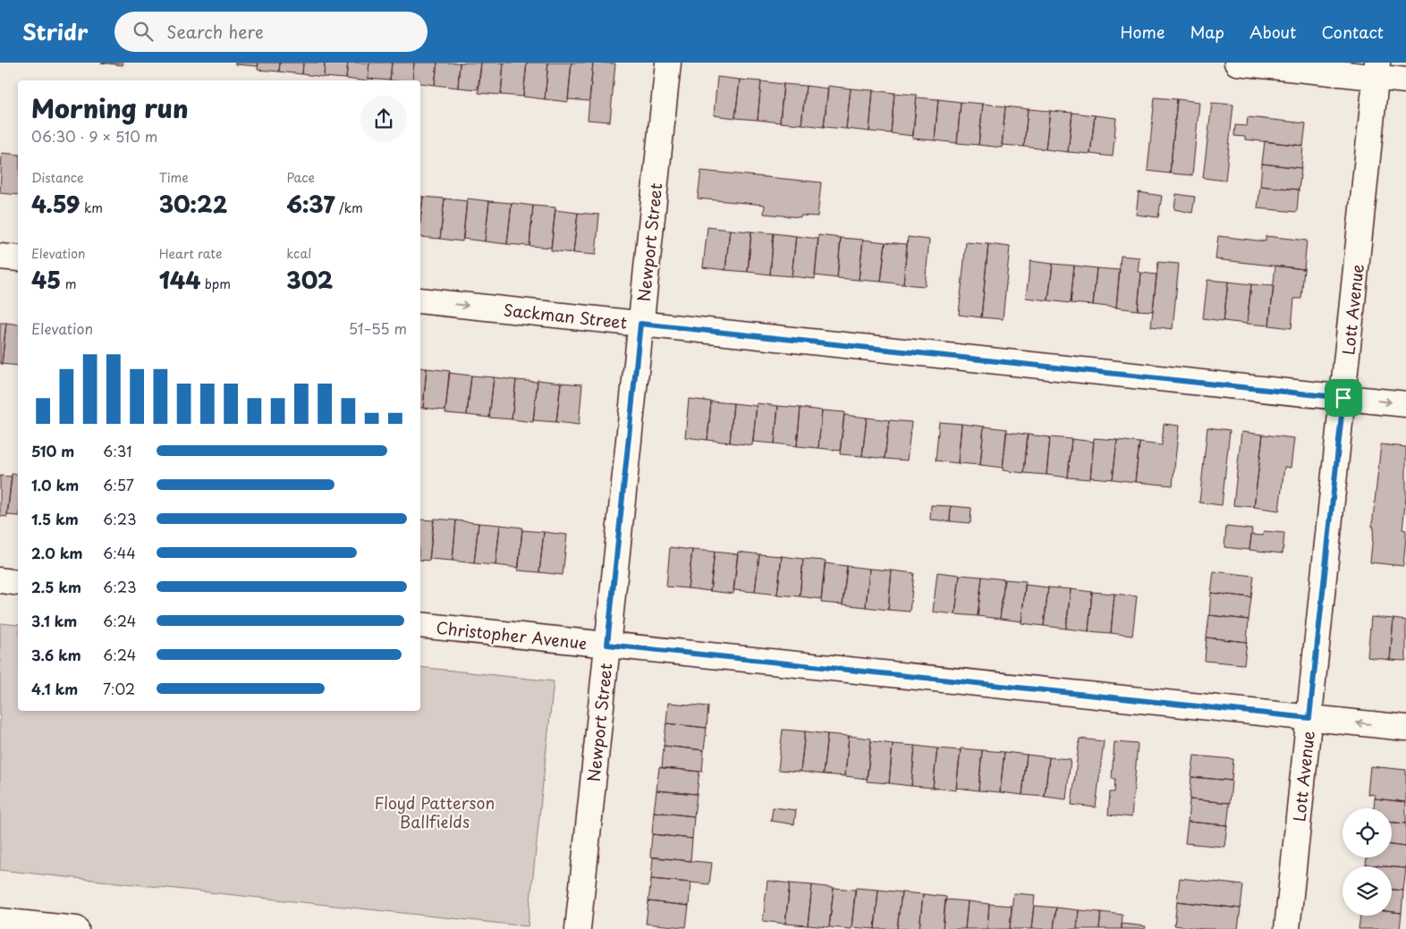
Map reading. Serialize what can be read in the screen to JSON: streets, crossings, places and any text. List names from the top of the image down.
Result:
{
  "streets": {
    "street": [
      "Newport Street",
      "Lott Avenue",
      "Sackman Street",
      "Christopher Avenue"
    ]
  },
  "crossings": [
    ["Newport Street", "Sackman Street"],
    ["Newport Street", "Christopher Avenue"],
    ["Lott Avenue", "Sackman Street"],
    ["Lott Avenue", "Christopher Avenue"]
  ],
  "parks": ["Floyd Patterson Ballfields"],
  "page": {
    "header": "Stridr",
    "search": "Search here",
    "nav": [
      "Home",
      "Map",
      "About",
      "Contact"
    ],
    "heading": ["Morning run", "06:30 · 9 × 510 m"],
    "stats": [
      ["Distance", "4.59 km"],
      ["Time", "30:22"],
      ["Pace", "6:37 /km"],
      ["Elevation", "45 m"],
      ["Heart rate", "144 bpm"],
      ["kcal", "302"]
    ],
    "chart": ["Elevation", "51–55 m"],
    "list": [
      {
        "name": "510 m",
        "note": "6:31"
      },
      {
        "name": "1.0 km",
        "note": "6:57"
      },
      {
        "name": "1.5 km",
        "note": "6:23"
      },
      {
        "name": "2.0 km",
        "note": "6:44"
      },
      {
        "name": "2.5 km",
        "note": "6:23"
      },
      {
        "name": "3.1 km",
        "note": "6:24"
      },
      {
        "name": "3.6 km",
        "note": "6:24"
      },
      {
        "name": "4.1 km",
        "note": "7:02"
      }
    ]
  }
}
